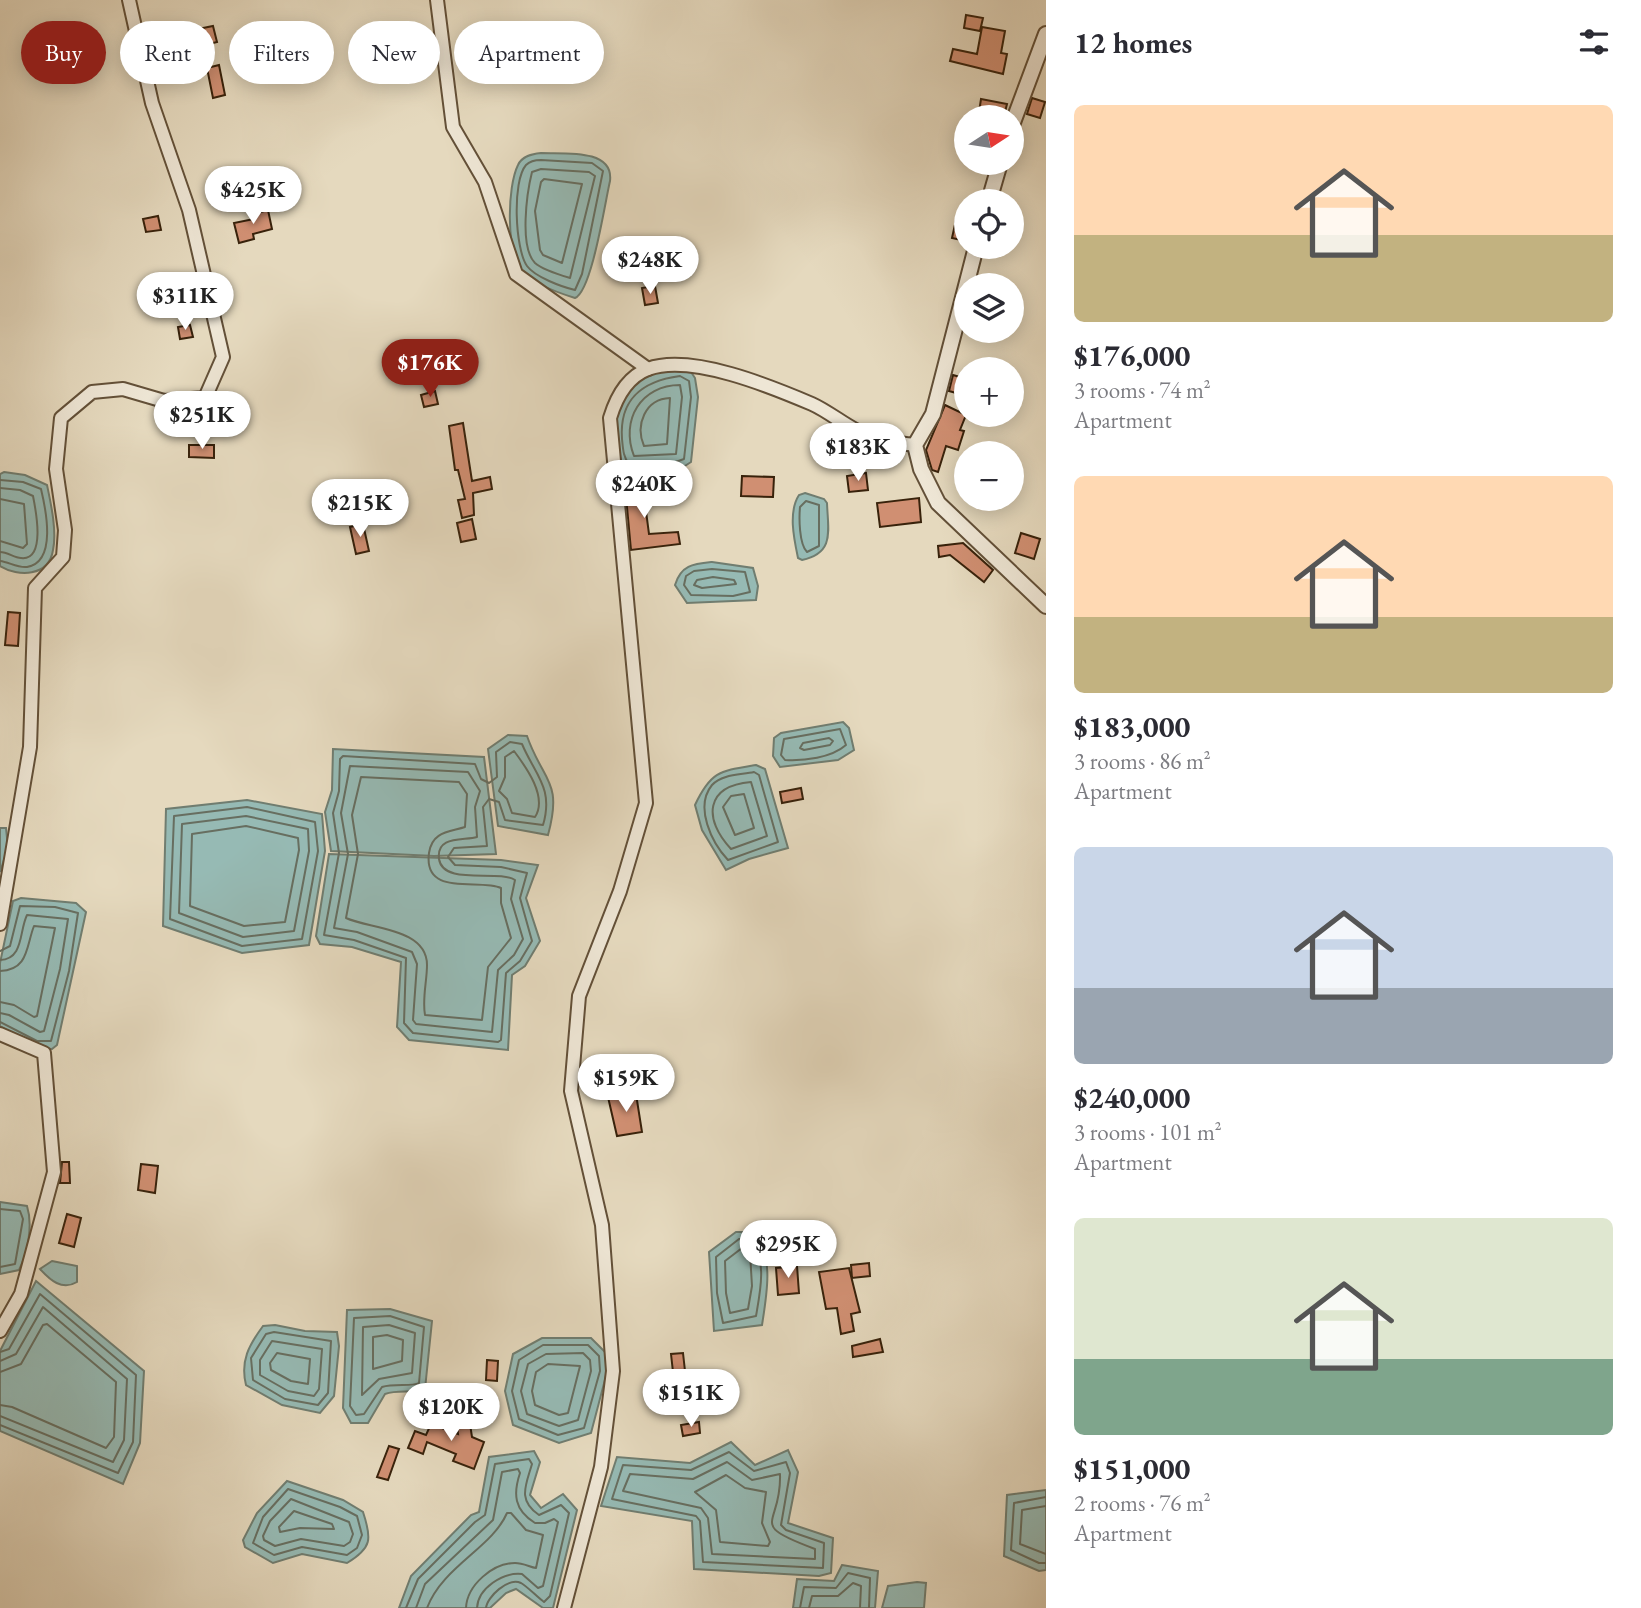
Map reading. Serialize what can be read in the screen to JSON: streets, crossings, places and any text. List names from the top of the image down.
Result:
{
  "north": "right",
  "page": {
    "heading": "12 homes",
    "chip": [
      "Buy",
      "Rent",
      "Filters",
      "New",
      "Apartment"
    ],
    "list": [
      {
        "name": "$176,000",
        "note": "3 rooms · 74 m² · Apartment"
      },
      {
        "name": "$183,000",
        "note": "3 rooms · 86 m² · Apartment"
      },
      {
        "name": "$240,000",
        "note": "3 rooms · 101 m² · Apartment"
      },
      {
        "name": "$151,000",
        "note": "2 rooms · 76 m² · Apartment"
      }
    ],
    "map_buttons": ["+", "−"],
    "price": [
      "$425K",
      "$248K",
      "$311K",
      "$176K",
      "$251K",
      "$183K",
      "$240K",
      "$215K",
      "$159K",
      "$295K",
      "$151K",
      "$120K"
    ]
  }
}
